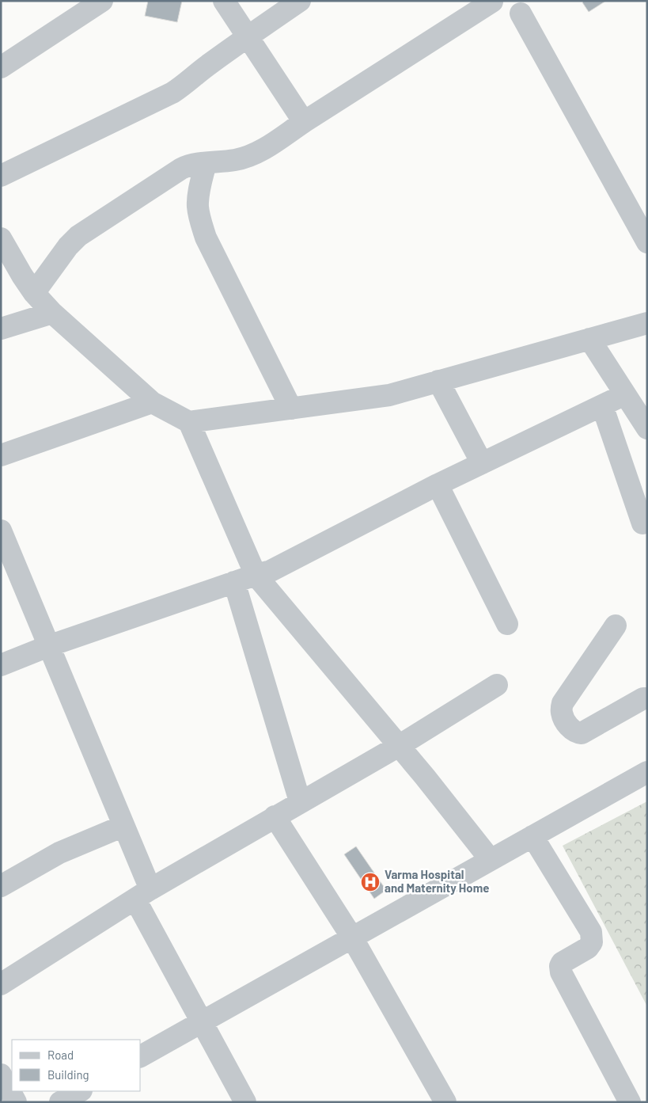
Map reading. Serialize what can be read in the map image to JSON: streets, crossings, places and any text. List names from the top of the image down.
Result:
{
  "places": {
    "hospital": ["Varma Hospital and Maternity Home"]
  },
  "legend": ["Road", "Building"]
}
